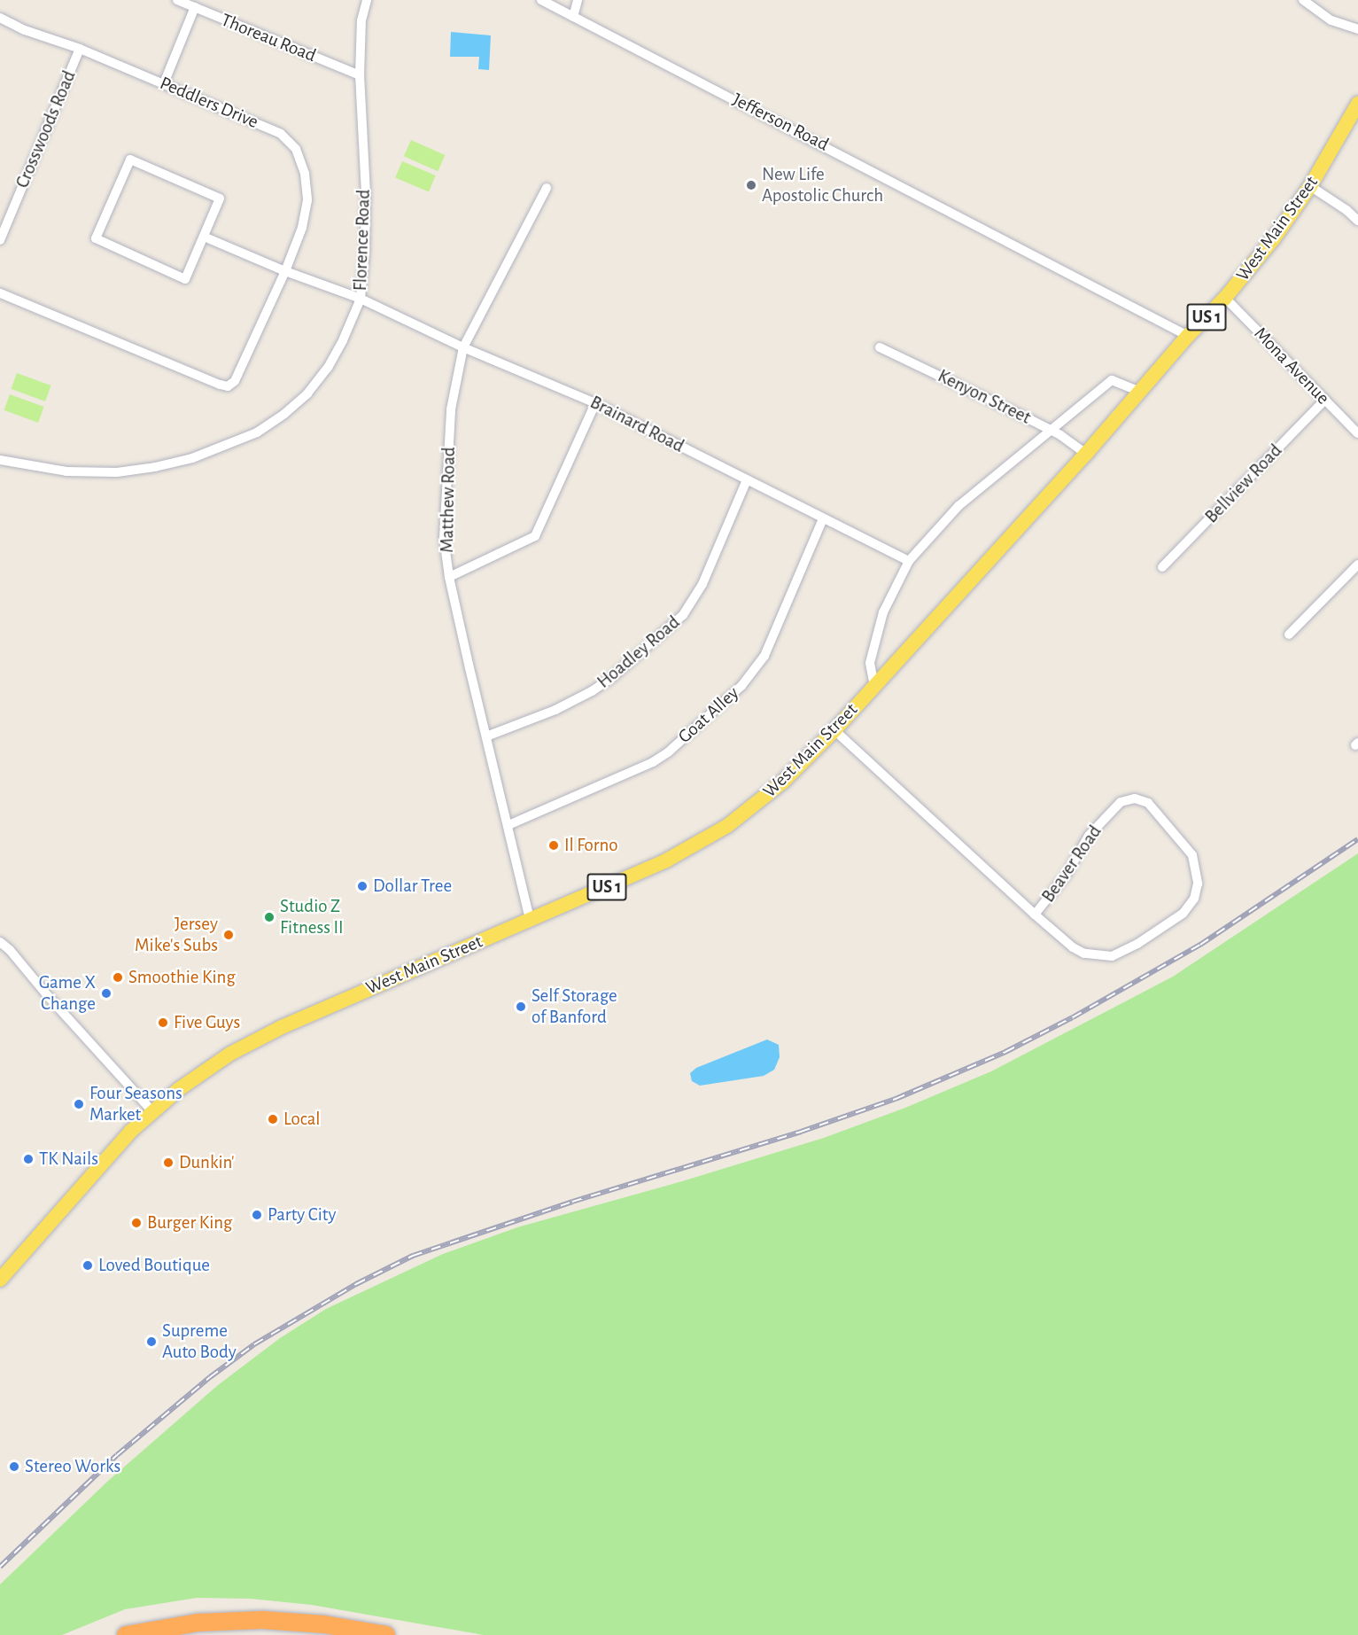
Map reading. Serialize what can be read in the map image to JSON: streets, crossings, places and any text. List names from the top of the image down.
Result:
{
  "streets": {
    "main road": ["West Main Street", "US 1"],
    "street": [
      "Thoreau Road",
      "Peddlers Drive",
      "Jefferson Road",
      "Crosswoods Road",
      "Florence Road",
      "Mona Avenue",
      "Kenyon Street",
      "Brainard Road",
      "Bellview Road",
      "Matthew Road",
      "Hoadley Road",
      "Goat Alley",
      "Beaver Road"
    ]
  },
  "crossings": [
    ["Thoreau Road", "Florence Road"],
    ["Peddlers Drive", "Crosswoods Road"],
    ["Jefferson Road", "West Main Street"],
    ["West Main Street", "Mona Avenue"],
    ["West Main Street", "Kenyon Street"],
    ["West Main Street", "Matthew Road"],
    ["West Main Street", "Beaver Road"],
    ["Florence Road", "Brainard Road"],
    ["Mona Avenue", "Bellview Road"],
    ["Brainard Road", "Matthew Road"],
    ["Brainard Road", "Hoadley Road"],
    ["Brainard Road", "Goat Alley"],
    ["Matthew Road", "Hoadley Road"],
    ["Matthew Road", "Goat Alley"]
  ],
  "places": [
    "New Life Apostolic Church",
    "Il Forno",
    "Dollar Tree",
    "Studio Z Fitness II",
    "Jersey Mike's Subs",
    "Smoothie King",
    "Game X Change",
    "Self Storage of Banford",
    "Five Guys",
    "Four Seasons Market",
    "Local",
    "TK Nails",
    "Dunkin'",
    "Party City",
    "Burger King",
    "Loved Boutique",
    "Supreme Auto Body",
    "Stereo Works"
  ]
}
